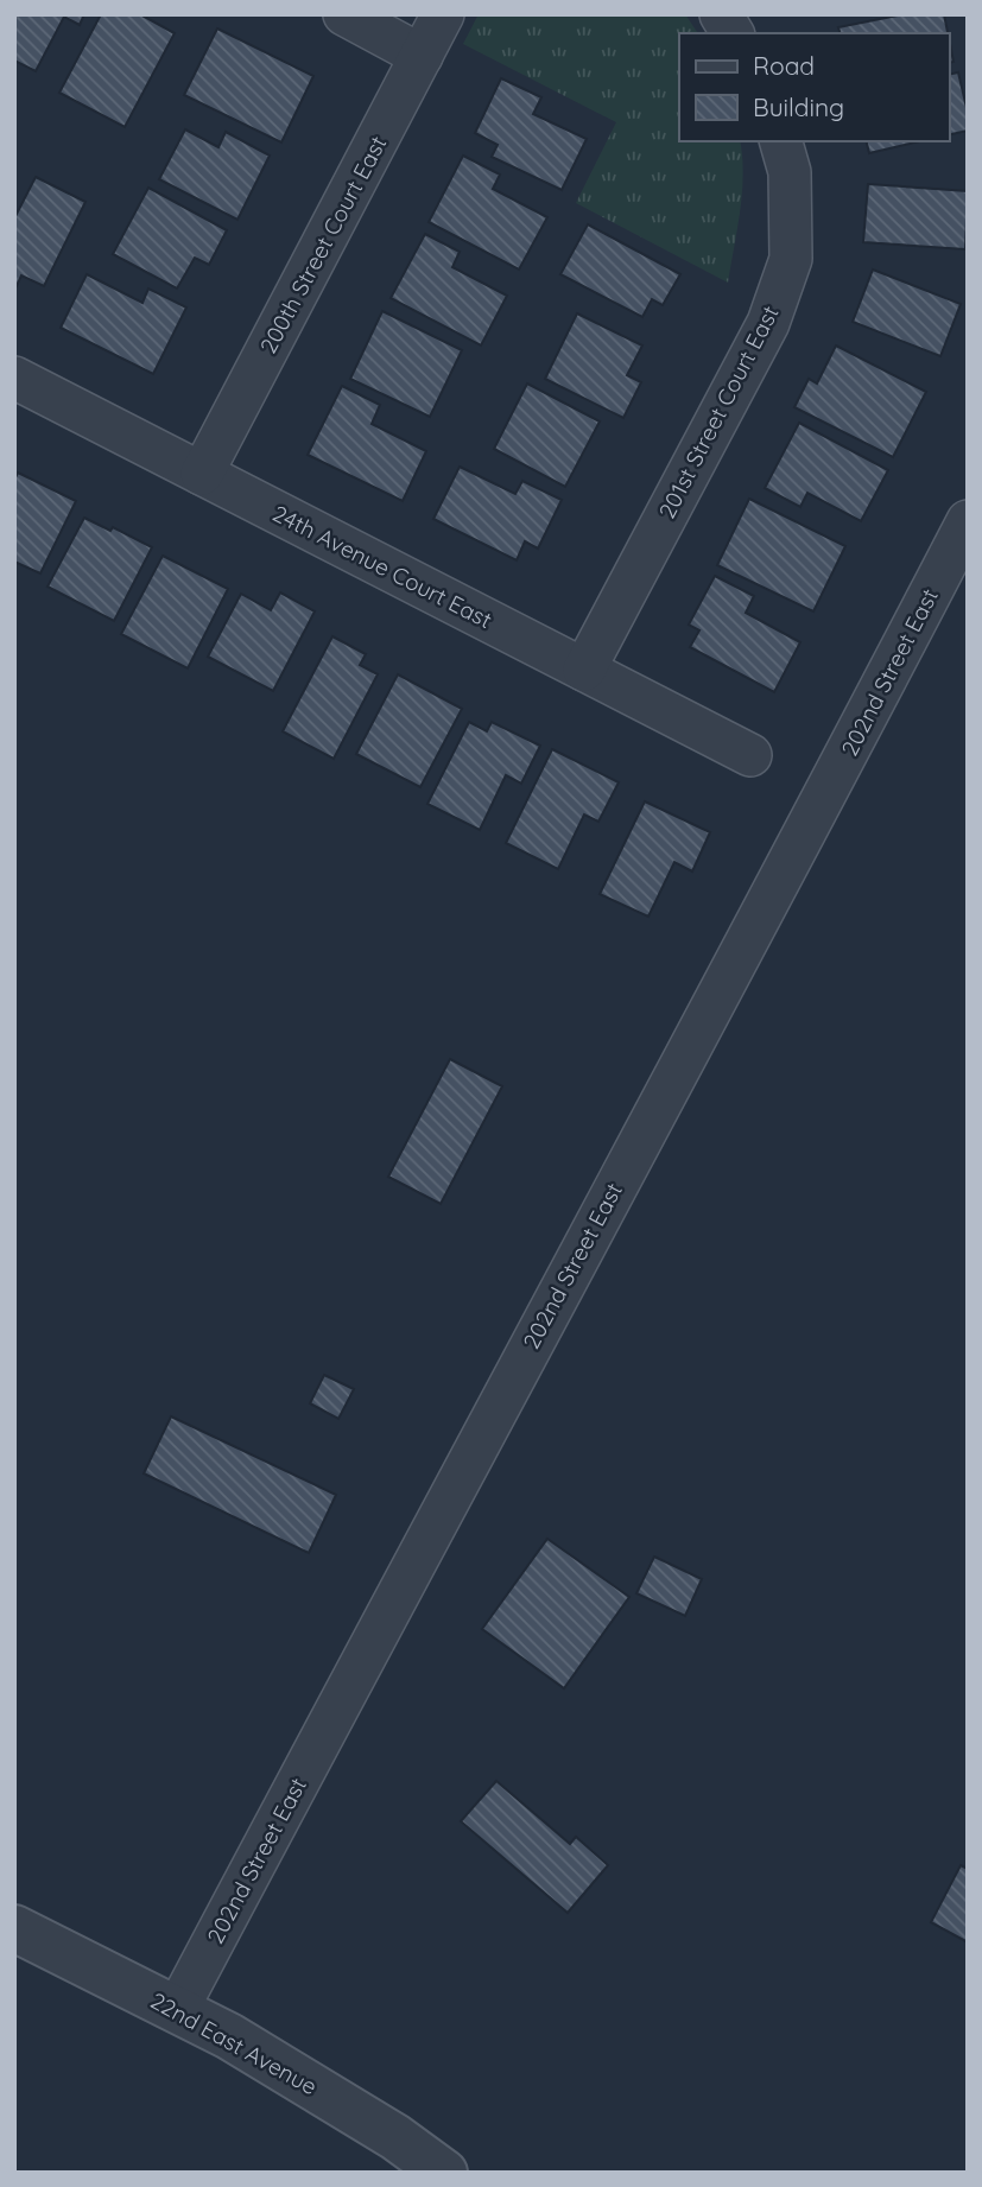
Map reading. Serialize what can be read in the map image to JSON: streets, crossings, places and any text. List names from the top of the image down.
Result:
{
  "streets": {
    "street": [
      "200th Street Court East",
      "201st Street Court East",
      "24th Avenue Court East",
      "202nd Street East",
      "22nd East Avenue"
    ]
  },
  "crossings": [
    ["200th Street Court East", "24th Avenue Court East"],
    ["201st Street Court East", "24th Avenue Court East"],
    ["202nd Street East", "22nd East Avenue"]
  ],
  "legend": ["Road", "Building"]
}
